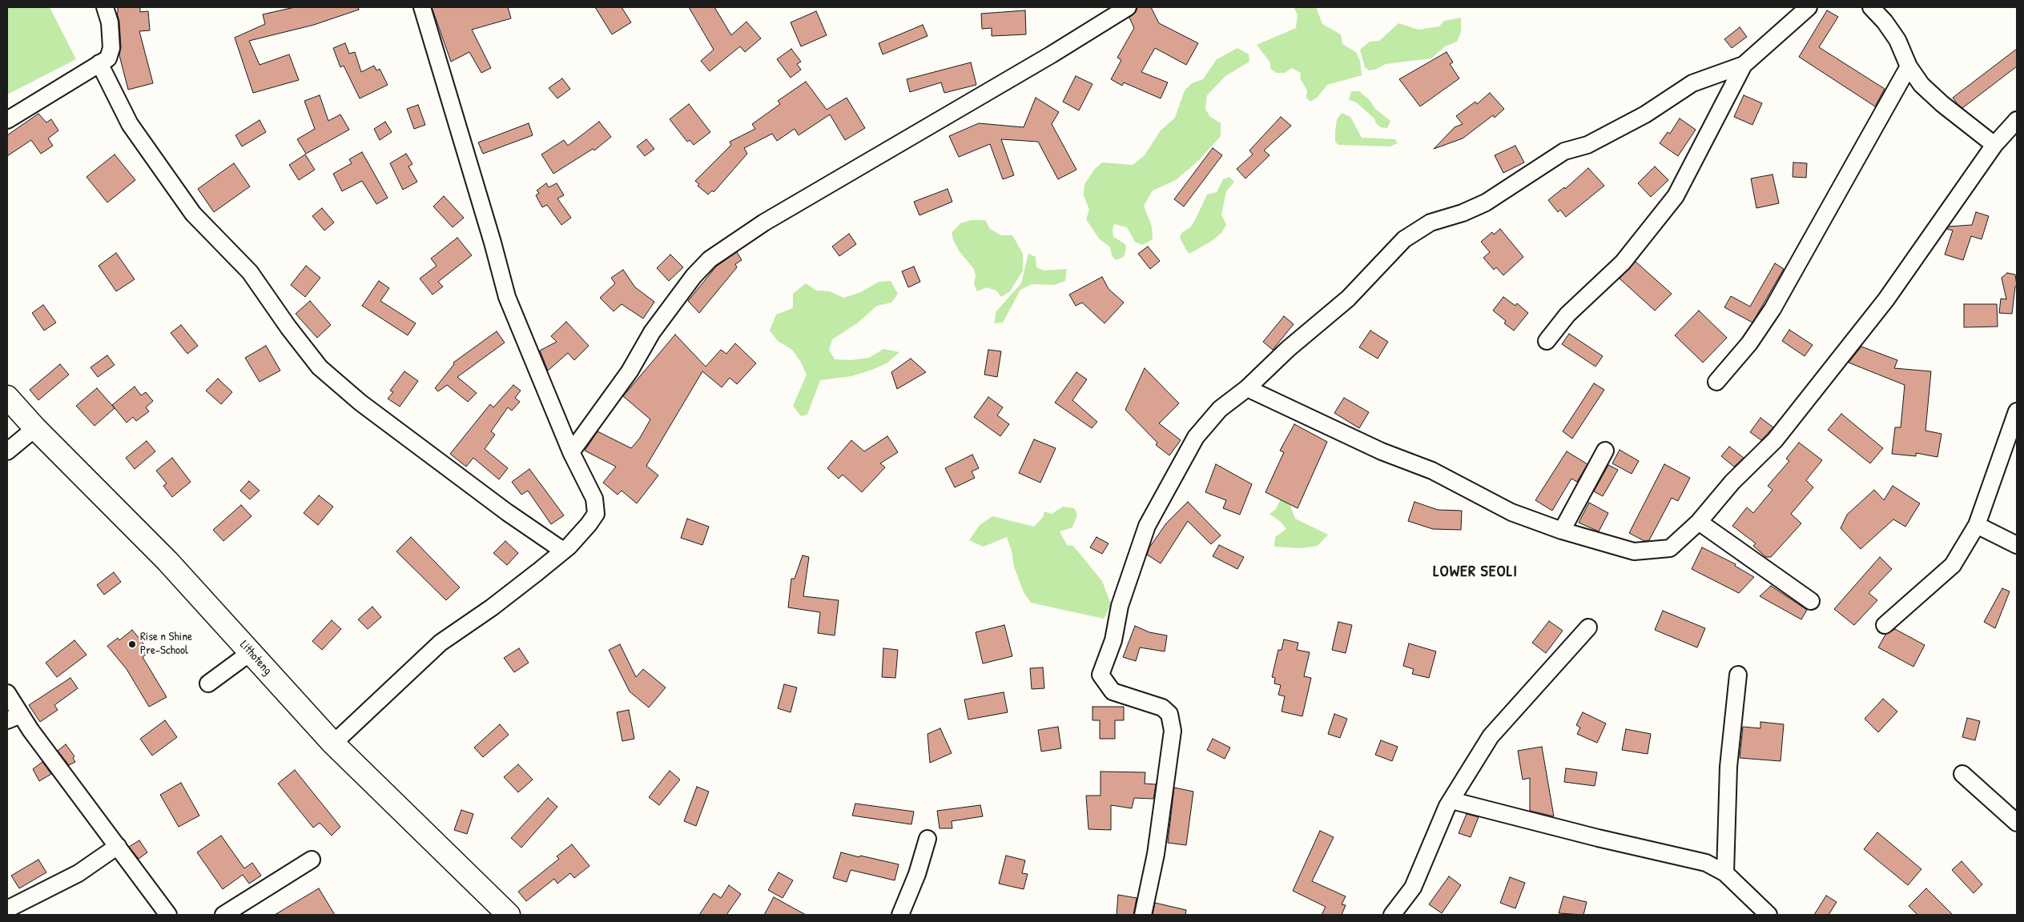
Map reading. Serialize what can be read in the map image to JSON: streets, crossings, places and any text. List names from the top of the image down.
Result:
{
  "streets": {
    "main road": ["Lithoteng"]
  },
  "districts": ["LOWER SEOLI"],
  "places": ["Rise n Shine Pre-School"]
}
